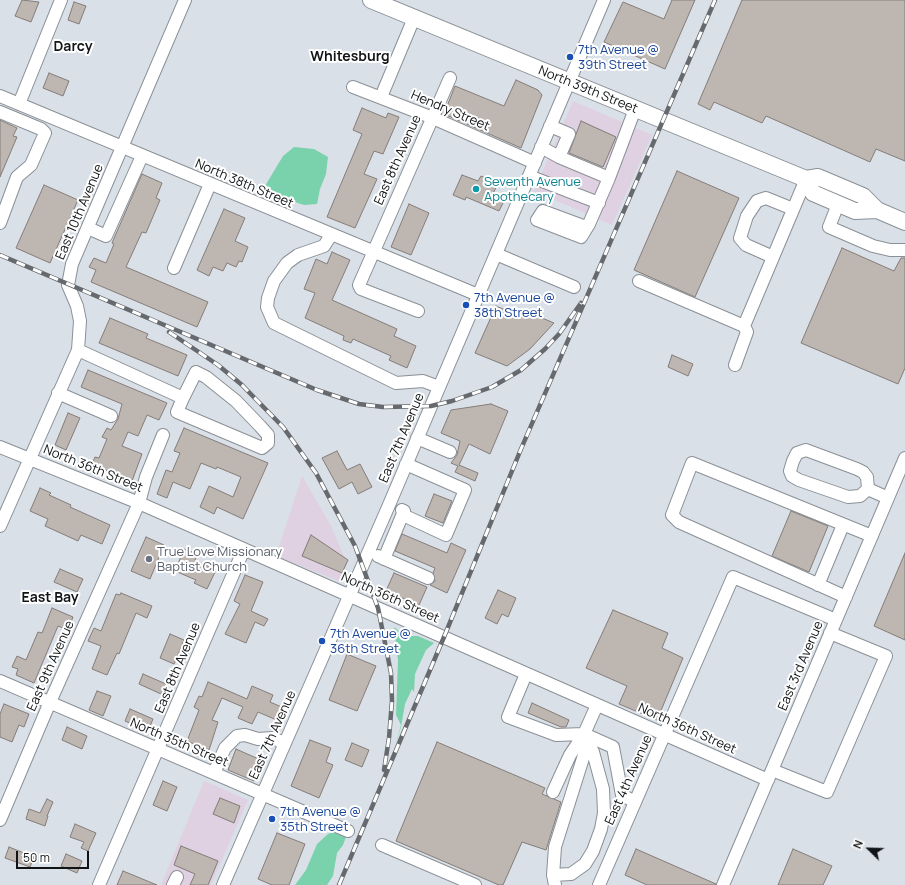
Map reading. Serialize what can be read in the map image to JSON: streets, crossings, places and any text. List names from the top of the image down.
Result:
{
  "streets": {
    "main road": ["North 39th Street"],
    "street": [
      "Hendry Street",
      "East 8th Avenue",
      "North 38th Street",
      "East 10th Avenue",
      "East 7th Avenue",
      "North 36th Street",
      "East 9th Avenue",
      "East 3rd Avenue",
      "North 35th Street",
      "East 4th Avenue"
    ]
  },
  "crossings": [
    ["North 39th Street", "East 7th Avenue"],
    ["Hendry Street", "East 8th Avenue"],
    ["Hendry Street", "East 7th Avenue"],
    ["East 8th Avenue", "North 38th Street"],
    ["East 8th Avenue", "North 36th Street"],
    ["East 8th Avenue", "North 35th Street"],
    ["North 38th Street", "East 10th Avenue"],
    ["North 38th Street", "East 7th Avenue"],
    ["East 10th Avenue", "North 36th Street"],
    ["East 7th Avenue", "North 36th Street"],
    ["East 7th Avenue", "North 35th Street"],
    ["North 36th Street", "East 9th Avenue"],
    ["North 36th Street", "East 3rd Avenue"],
    ["North 36th Street", "East 4th Avenue"],
    ["East 9th Avenue", "North 35th Street"],
    ["East 3rd Avenue", "East 4th Avenue"]
  ],
  "districts": ["Darcy", "Whitesburg", "East Bay"],
  "places": [
    "7th Avenue @ 39th Street",
    "Seventh Avenue Apothecary",
    "7th Avenue @ 38th Street",
    "True Love Missionary Baptist Church",
    "7th Avenue @ 36th Street",
    "7th Avenue @ 35th Street"
  ],
  "scale_bar": "50 m",
  "north": "top left"
}
